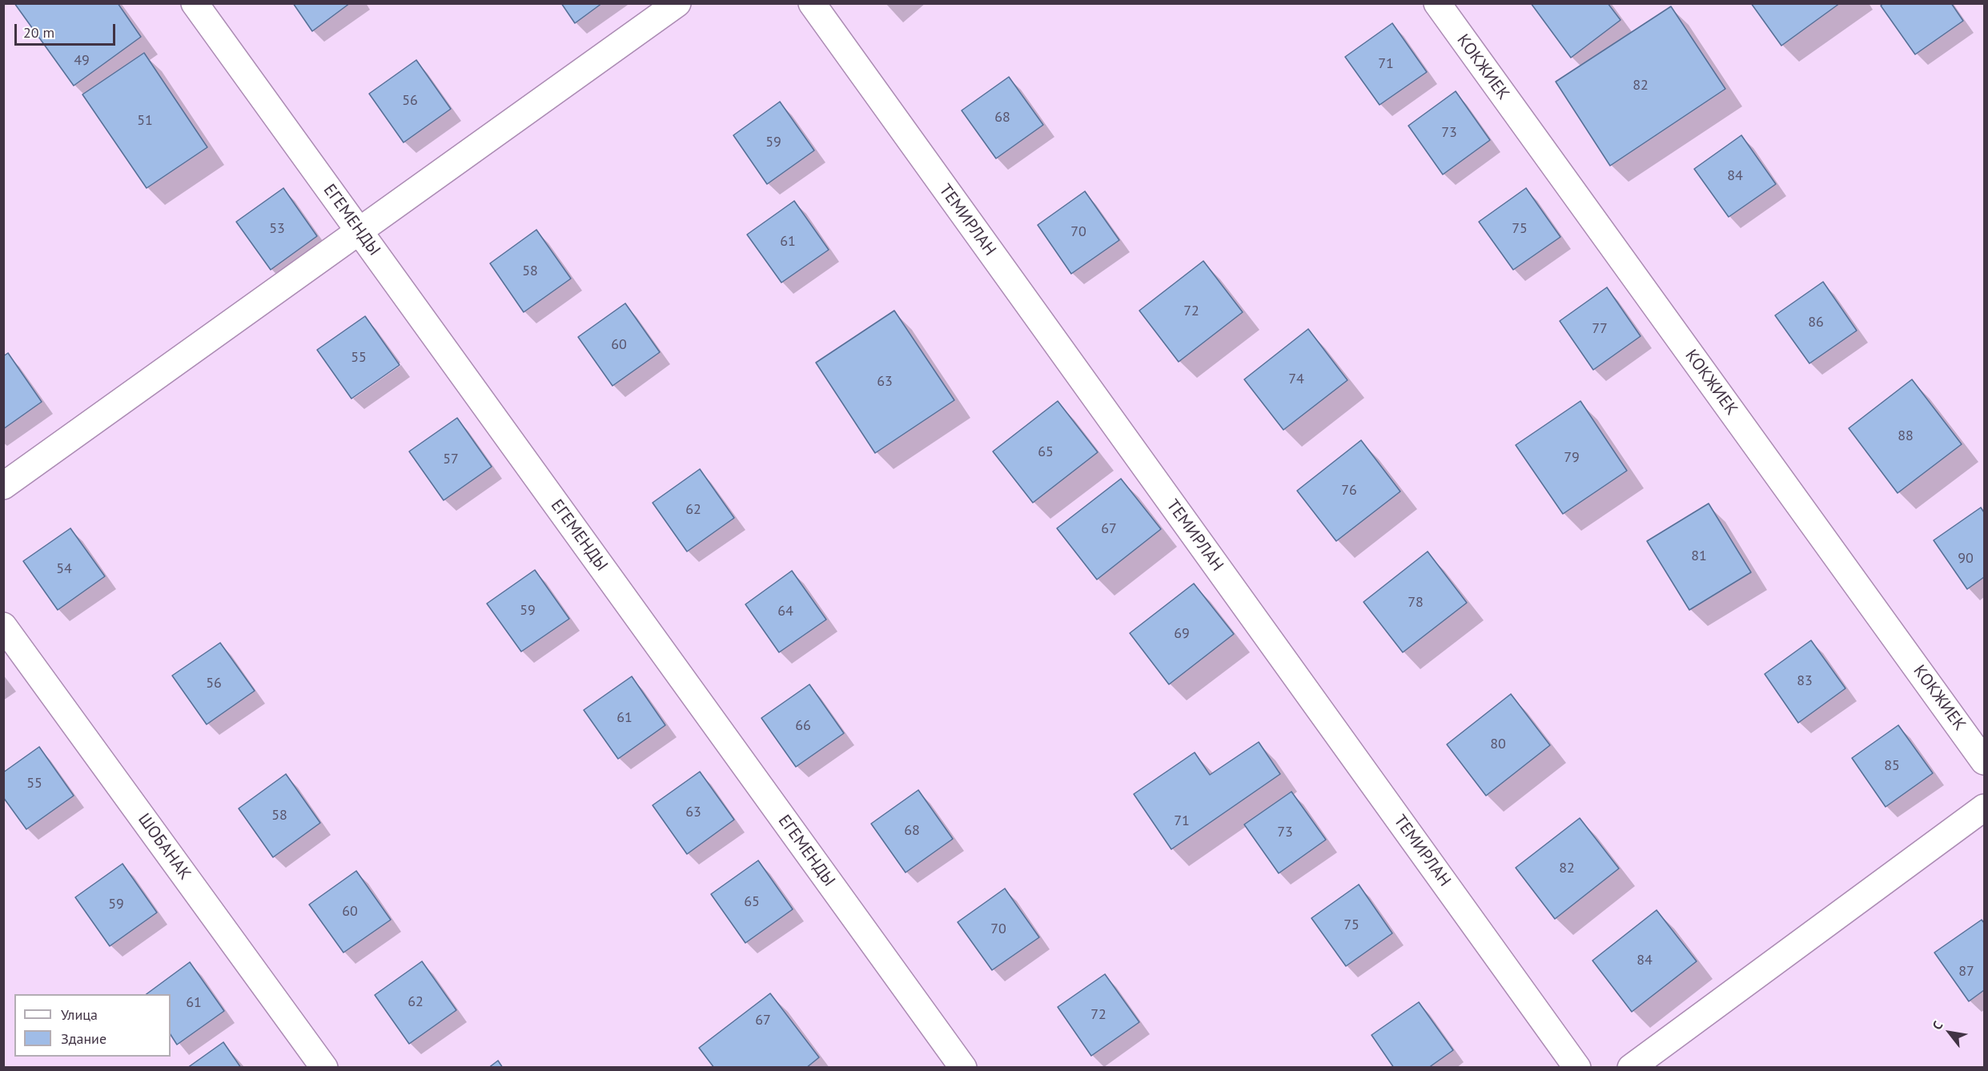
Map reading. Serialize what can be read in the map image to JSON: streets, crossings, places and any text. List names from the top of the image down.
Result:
{
  "streets": {
    "street": [
      "КОКЖИЕК",
      "ЕГЕМЕНДЫ",
      "ТЕМИРЛАН",
      "ШОБАНАК"
    ]
  },
  "house_numbers": [
    "49",
    "71",
    "82",
    "56",
    "68",
    "51",
    "73",
    "59",
    "84",
    "53",
    "75",
    "70",
    "61",
    "58",
    "72",
    "86",
    "77",
    "60",
    "55",
    "74",
    "63",
    "88",
    "65",
    "79",
    "57",
    "76",
    "62",
    "67",
    "81",
    "90",
    "54",
    "78",
    "59",
    "64",
    "69",
    "83",
    "56",
    "61",
    "66",
    "80",
    "85",
    "55",
    "63",
    "58",
    "71",
    "68",
    "73",
    "82",
    "65",
    "59",
    "60",
    "75",
    "70",
    "84",
    "87",
    "62",
    "61",
    "72",
    "67"
  ],
  "legend": ["Улица", "Здание"],
  "scale_bar": "20 m",
  "north": "top left"
}
